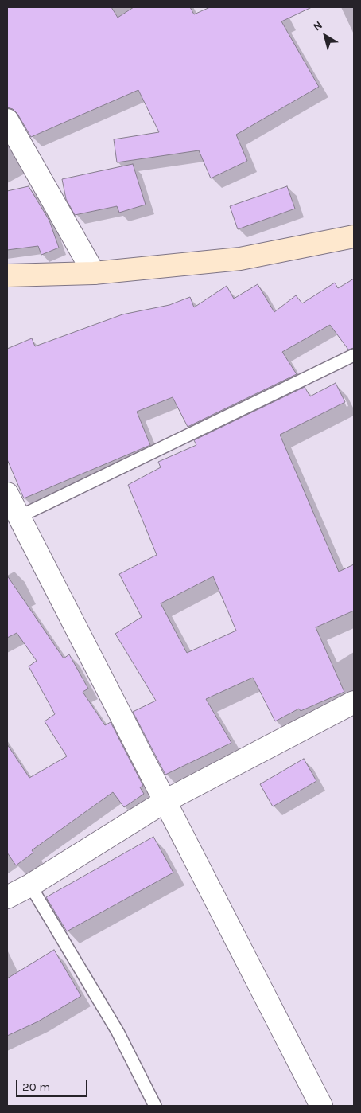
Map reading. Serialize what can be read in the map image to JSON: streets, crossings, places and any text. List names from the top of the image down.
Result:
{
  "scale_bar": "20 m",
  "north": "top left"
}
